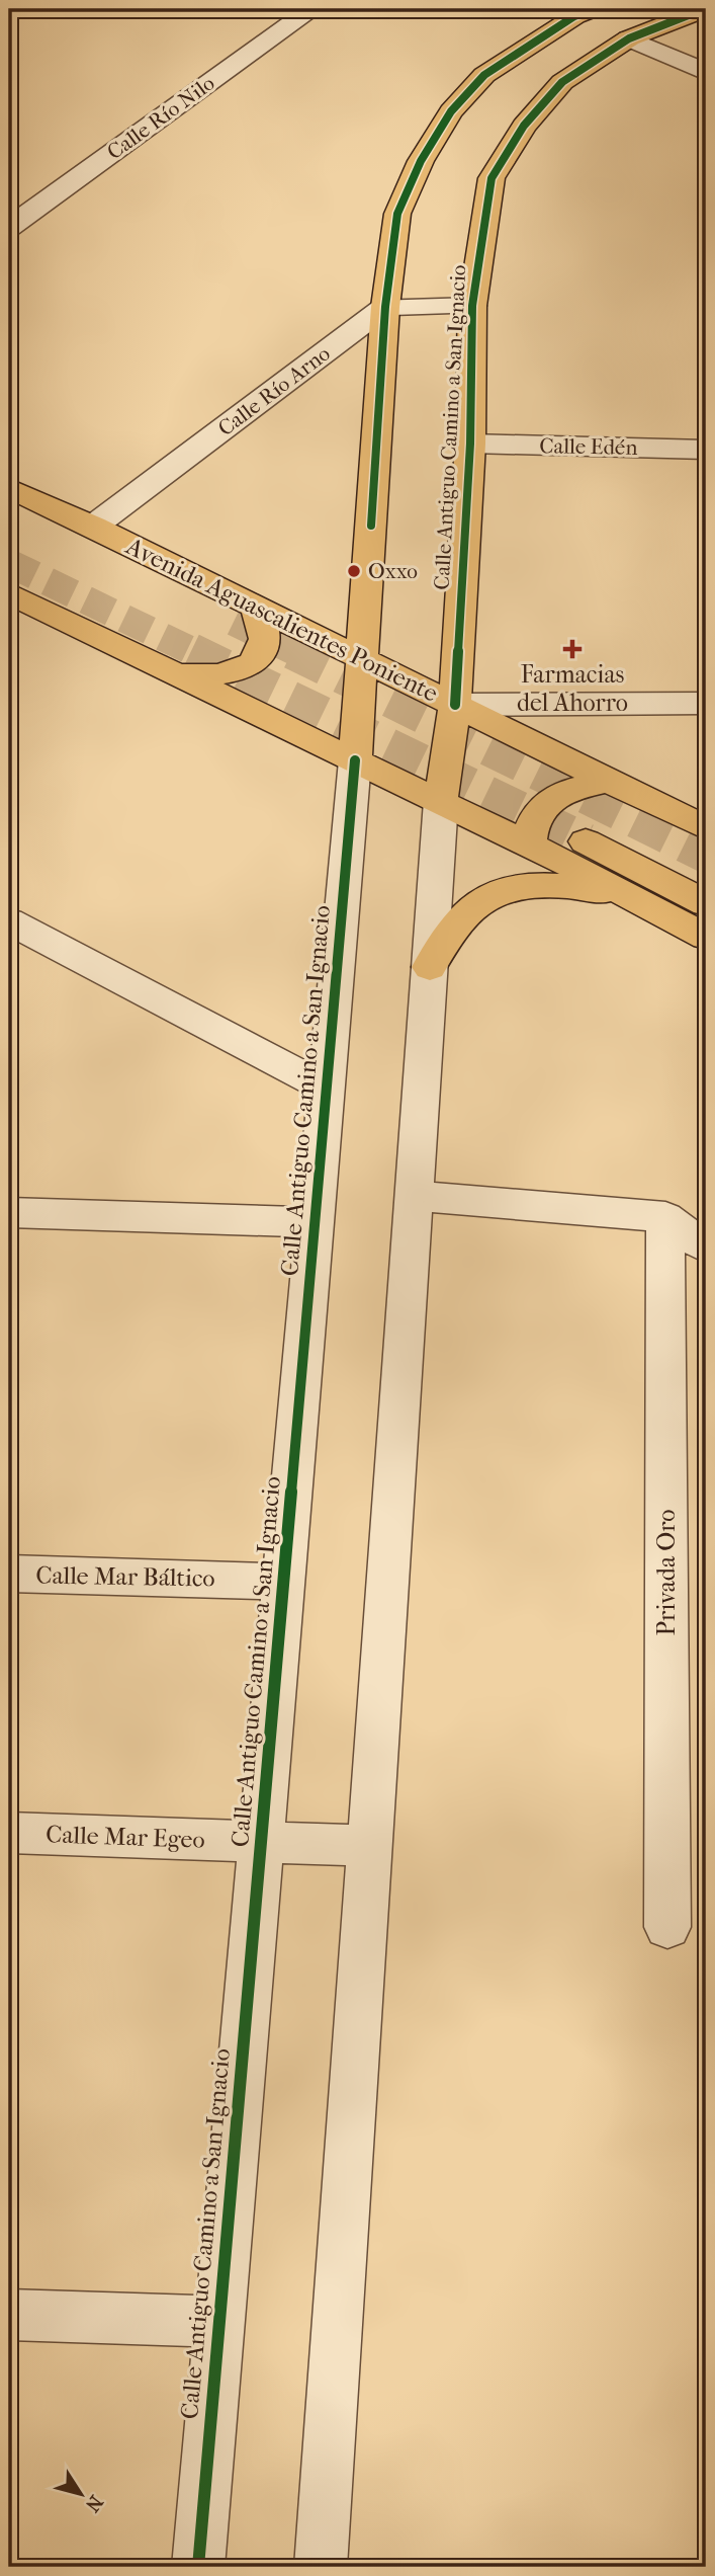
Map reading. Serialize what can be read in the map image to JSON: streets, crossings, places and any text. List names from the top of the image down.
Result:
{
  "streets": {
    "main road": ["Calle Antiguo Camino a San Ignacio", "Avenida Aguascalientes Poniente"],
    "street": [
      "Calle Río Nilo",
      "Calle Río Arno",
      "Calle Edén",
      "Privada Oro",
      "Calle Mar Báltico",
      "Calle Mar Egeo"
    ]
  },
  "crossings": [
    ["Calle Río Arno", "Calle Antiguo Camino a San Ignacio"],
    ["Calle Río Arno", "Avenida Aguascalientes Poniente"],
    ["Calle Antiguo Camino a San Ignacio", "Calle Edén"],
    ["Calle Antiguo Camino a San Ignacio", "Avenida Aguascalientes Poniente"],
    ["Calle Antiguo Camino a San Ignacio", "Calle Mar Báltico"],
    ["Calle Antiguo Camino a San Ignacio", "Calle Mar Egeo"]
  ],
  "places": {
    "other": ["Oxxo"],
    "health": ["Farmacias del Ahorro"]
  },
  "north": "bottom right"
}
